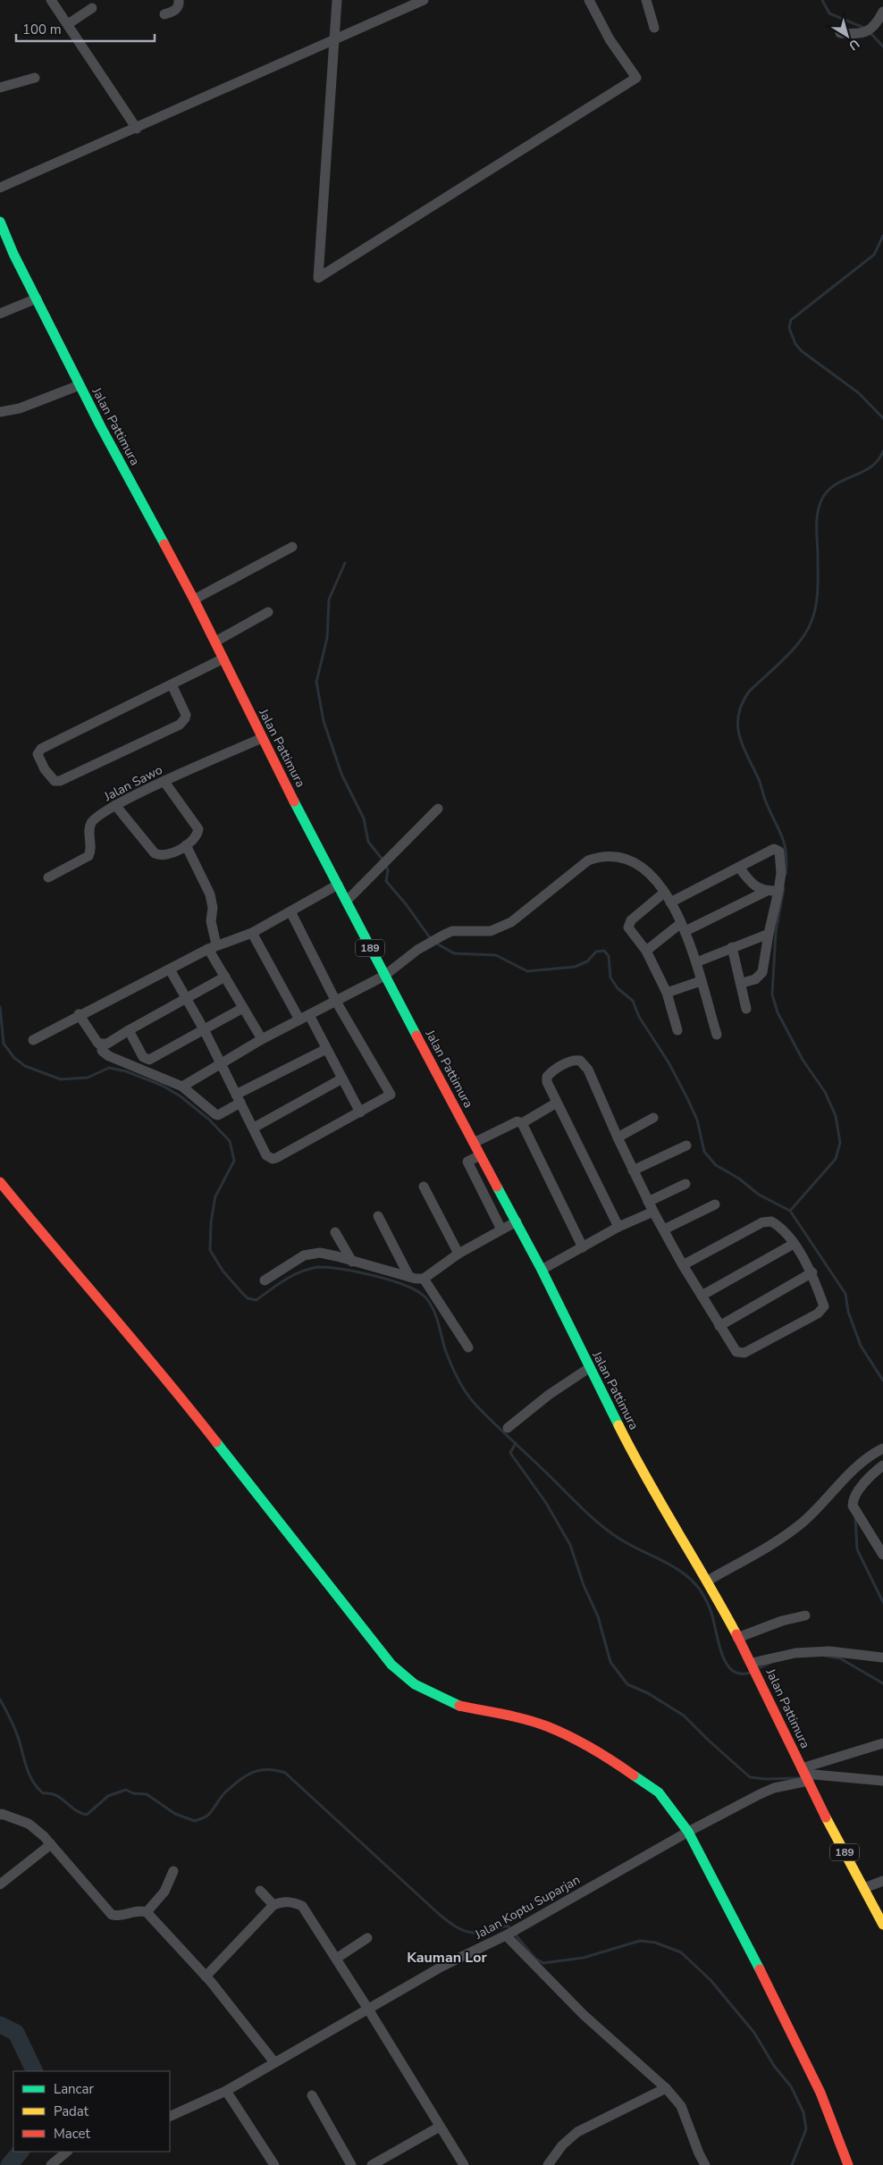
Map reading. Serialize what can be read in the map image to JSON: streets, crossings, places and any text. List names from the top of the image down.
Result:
{
  "streets": {
    "main road": ["Jalan Pattimura", "189"],
    "street": ["Jalan Sawo", "Jalan Koptu Suparjan"]
  },
  "crossings": [
    ["Jalan Pattimura", "Jalan Sawo"],
    ["Jalan Pattimura", "Jalan Koptu Suparjan"]
  ],
  "districts": ["Kauman Lor"],
  "legend": ["Lancar", "Padat", "Macet"],
  "scale_bar": "100 m",
  "north": "bottom right"
}
